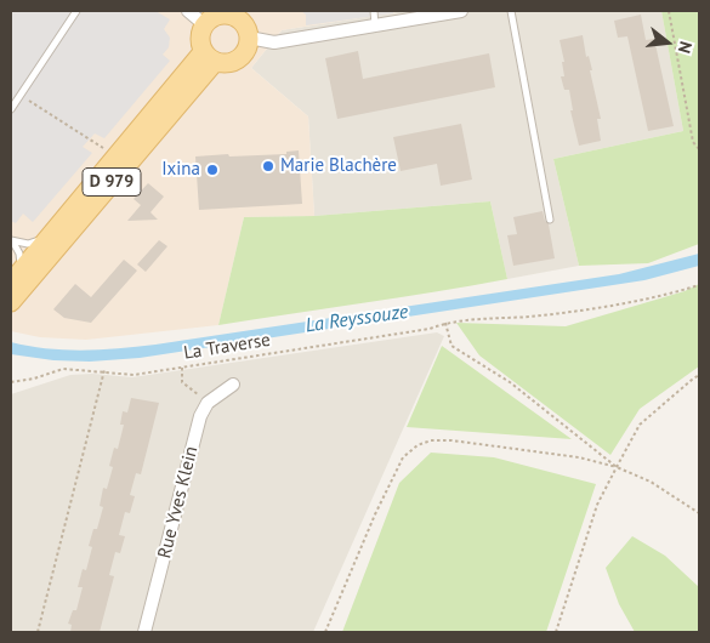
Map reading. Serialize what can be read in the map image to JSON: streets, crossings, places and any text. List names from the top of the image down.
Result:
{
  "streets": {
    "main road": ["D 979"],
    "street": ["Rue Yves Klein"],
    "path": ["La Traverse"]
  },
  "water": ["La Reyssouze"],
  "places": ["Marie Blachère", "Ixina"],
  "north": "right"
}
